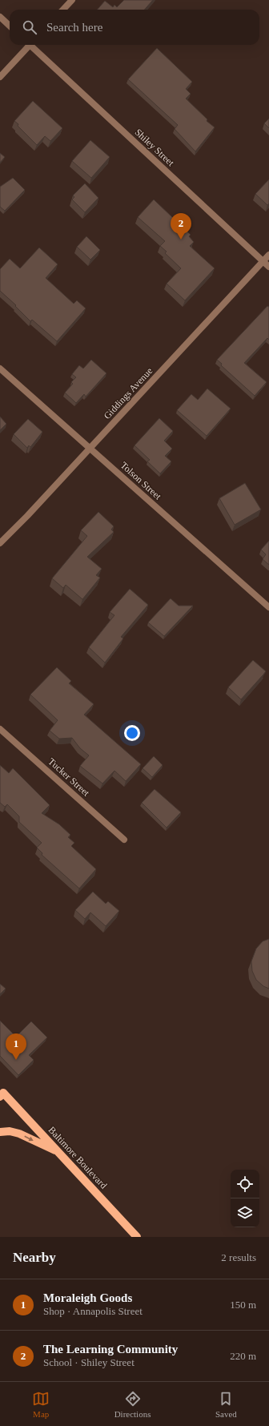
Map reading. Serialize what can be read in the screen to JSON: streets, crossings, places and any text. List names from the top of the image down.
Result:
{
  "streets": {
    "main road": ["Baltimore Boulevard"],
    "street": [
      "Shiley Street",
      "Giddings Avenue",
      "Tolson Street",
      "Tucker Street"
    ]
  },
  "crossings": [
    ["Shiley Street", "Giddings Avenue"],
    ["Giddings Avenue", "Tolson Street"]
  ],
  "page": {
    "search": "Search here",
    "pins": ["2", "1"],
    "heading": ["Nearby", "2 results"],
    "list": [
      {
        "mark": "1",
        "name": "Moraleigh Goods",
        "note": "Shop · Annapolis Street",
        "value": "150 m"
      },
      {
        "mark": "2",
        "name": "The Learning Community",
        "note": "School · Shiley Street",
        "value": "220 m"
      }
    ],
    "nav": ["Map", "Directions", "Saved"]
  }
}
